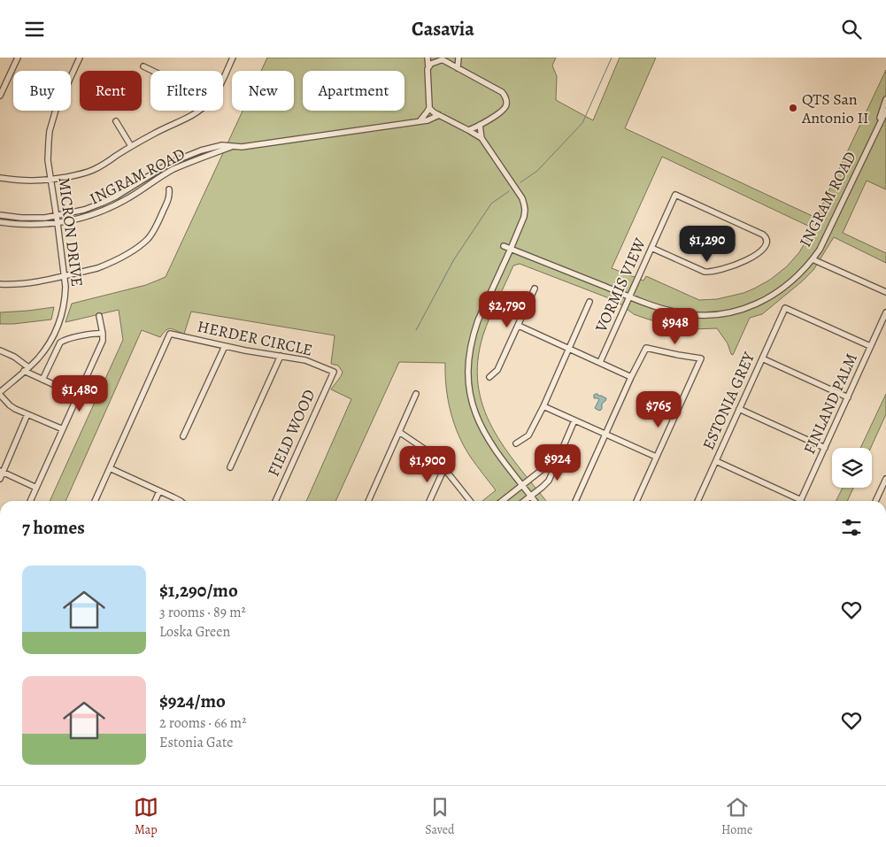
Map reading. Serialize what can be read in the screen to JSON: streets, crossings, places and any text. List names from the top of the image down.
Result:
{
  "streets": {
    "street": [
      "INGRAM ROAD",
      "MICRON DRIVE",
      "VORMIS VIEW",
      "HERDER CIRCLE",
      "ESTONIA GREY",
      "FINLAND PALM",
      "FIELD WOOD"
    ]
  },
  "crossings": [
    ["INGRAM ROAD", "MICRON DRIVE"],
    ["INGRAM ROAD", "VORMIS VIEW"],
    ["HERDER CIRCLE", "FIELD WOOD"],
    ["ESTONIA GREY", "FINLAND PALM"]
  ],
  "places": ["QTS San Antonio II"],
  "page": {
    "header": "Casavia",
    "chip": [
      "Buy",
      "Rent",
      "Filters",
      "New",
      "Apartment"
    ],
    "price": [
      "$1,290",
      "$2,790",
      "$948",
      "$1,480",
      "$765",
      "$924",
      "$1,900"
    ],
    "heading": "7 homes",
    "list": [
      {
        "name": "$1,290/mo",
        "note": "3 rooms · 89 m² · Loska Green"
      },
      {
        "name": "$924/mo",
        "note": "2 rooms · 66 m² · Estonia Gate"
      }
    ],
    "tabs": ["Map", "Saved", "Home"]
  }
}
